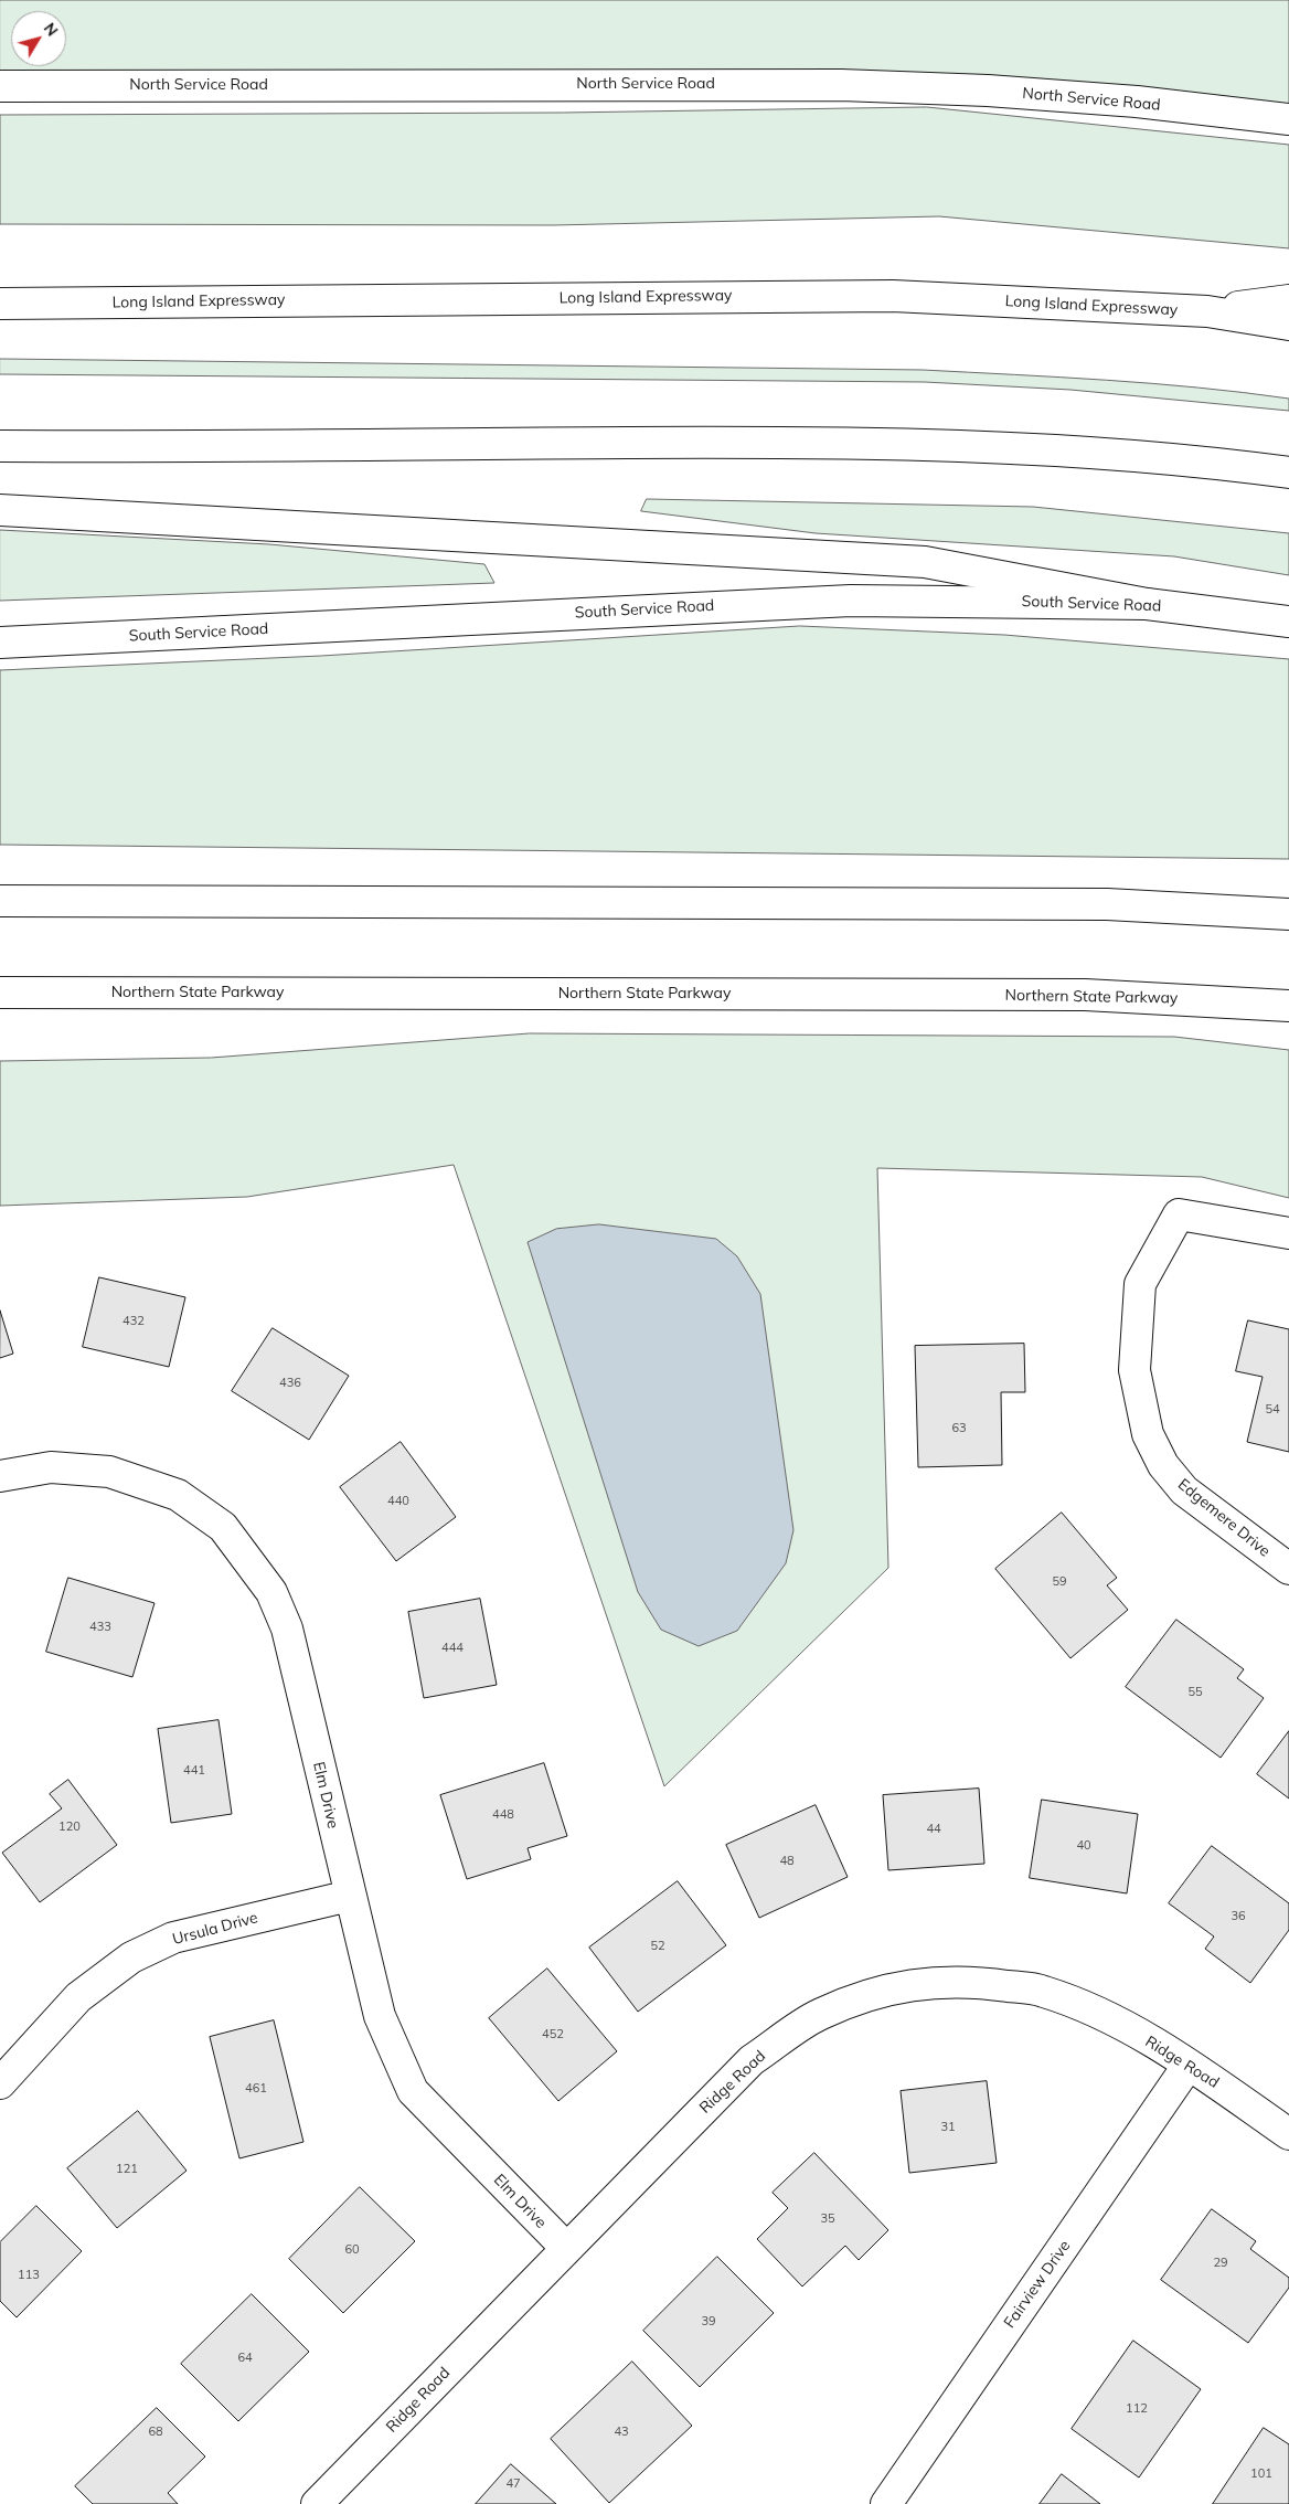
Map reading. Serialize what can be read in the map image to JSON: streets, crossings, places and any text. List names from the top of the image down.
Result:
{
  "streets": {
    "main road": [
      "North Service Road",
      "Long Island Expressway",
      "South Service Road",
      "Northern State Parkway",
      "Edgemere Drive",
      "Elm Drive",
      "Ursula Drive",
      "Ridge Road",
      "Fairview Drive"
    ]
  },
  "crossings": [
    ["Elm Drive", "Ursula Drive"],
    ["Elm Drive", "Ridge Road"],
    ["Ridge Road", "Fairview Drive"]
  ],
  "house_numbers": [
    "432",
    "436",
    "54",
    "63",
    "440",
    "59",
    "433",
    "444",
    "55",
    "441",
    "448",
    "120",
    "44",
    "40",
    "48",
    "36",
    "52",
    "452",
    "461",
    "31",
    "121",
    "35",
    "60",
    "29",
    "113",
    "39",
    "64",
    "112",
    "68",
    "43",
    "101",
    "47"
  ],
  "north": "top right"
}
